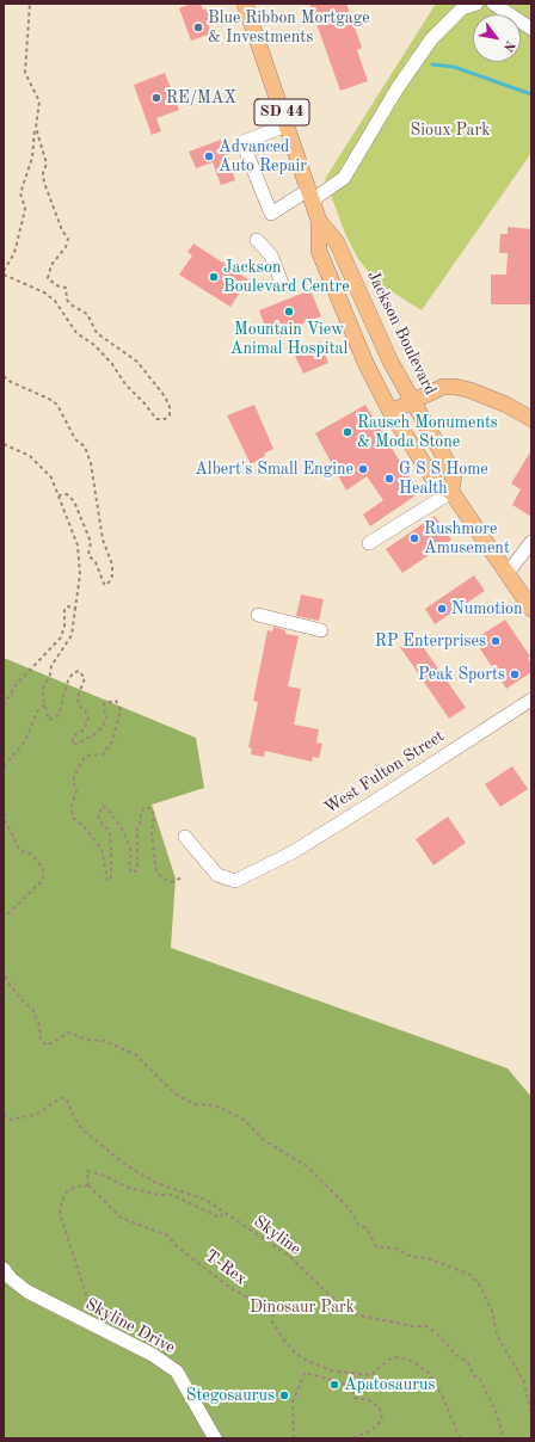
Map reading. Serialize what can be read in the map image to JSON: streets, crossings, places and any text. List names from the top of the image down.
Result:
{
  "streets": {
    "main road": ["SD 44", "Jackson Boulevard"],
    "street": ["West Fulton Street", "Skyline Drive"],
    "path": ["Skyline", "T-Rex"]
  },
  "parks": ["Sioux Park", "Dinosaur Park"],
  "places": [
    "Blue Ribbon Mortgage & Investments",
    "RE/MAX",
    "Advanced Auto Repair",
    "Jackson Boulevard Centre",
    "Mountain View Animal Hospital",
    "Rausch Monuments & Moda Stone",
    "Albert's Small Engine",
    "G S S Home Health",
    "Rushmore Amusement",
    "Numotion",
    "RP Enterprises",
    "Peak Sports",
    "Apatosaurus",
    "Stegosaurus"
  ],
  "north": "bottom right"
}
